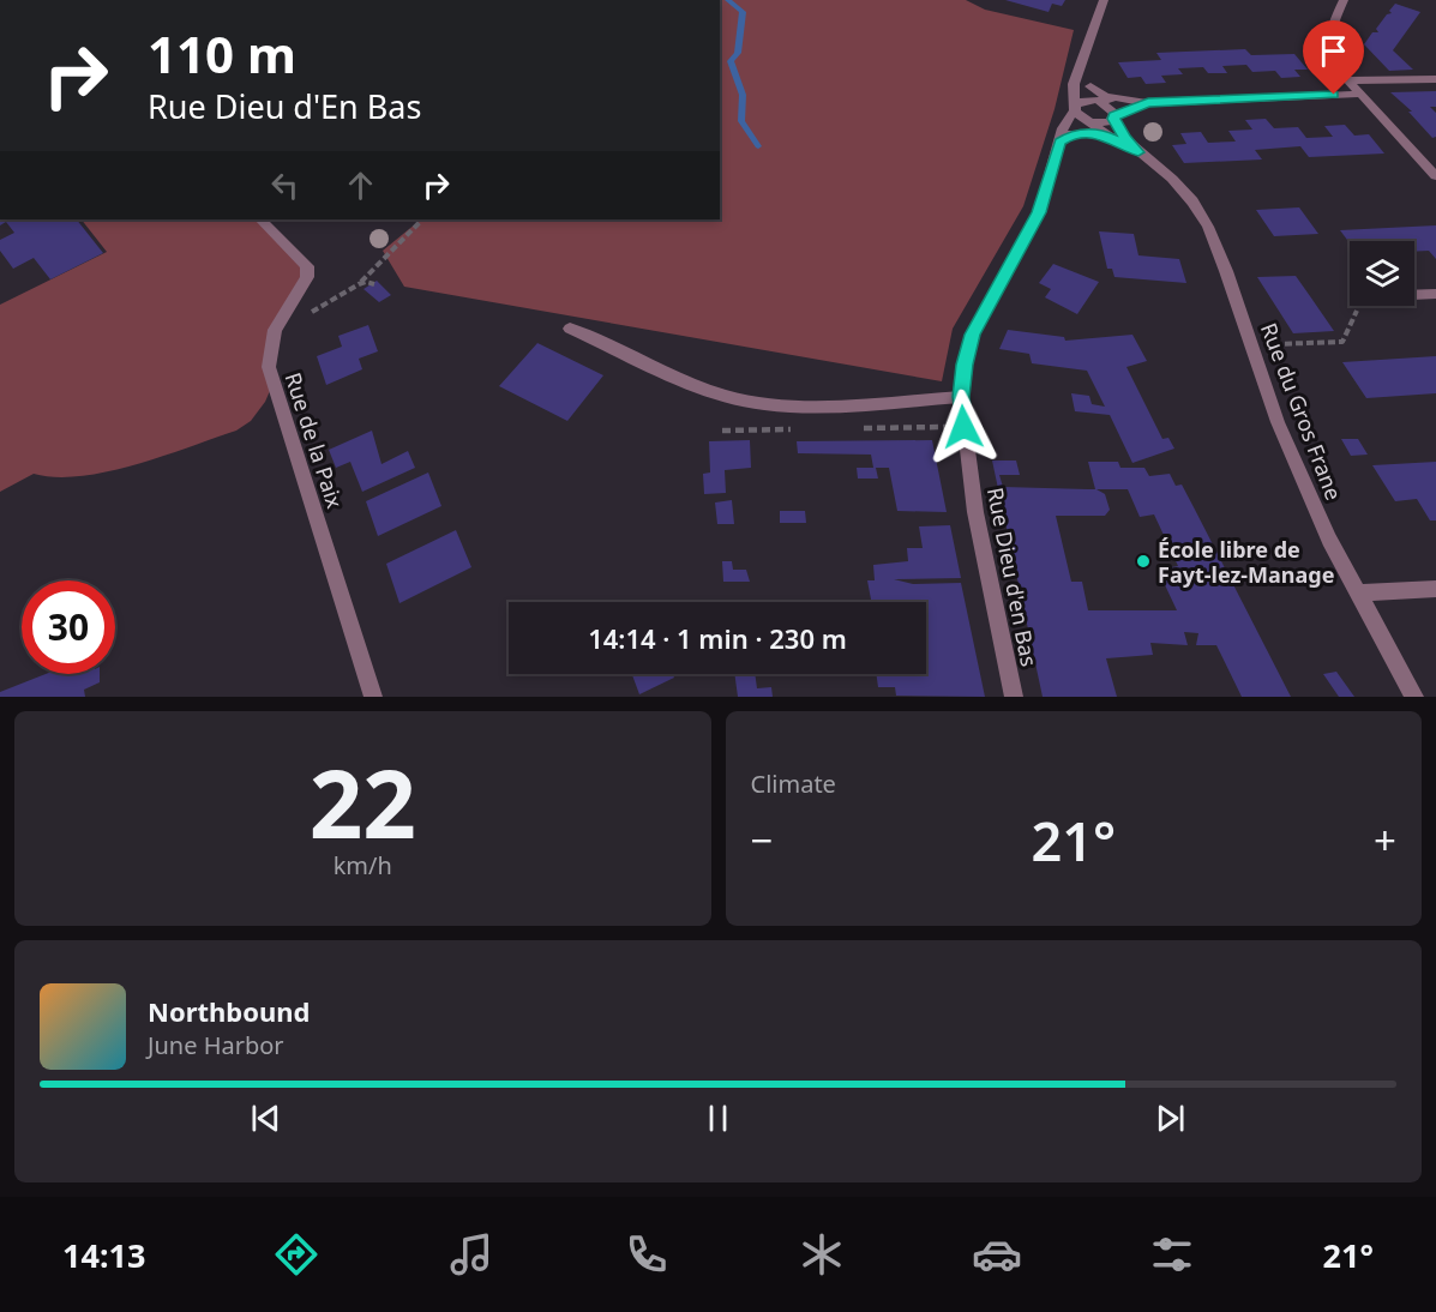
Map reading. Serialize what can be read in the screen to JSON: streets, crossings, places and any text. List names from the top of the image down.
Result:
{
  "streets": {
    "street": ["Rue du Gros Frane", "Rue de la Paix", "Rue Dieu d'en Bas"]
  },
  "places": ["École libre de Fayt-lez-Manage"],
  "page": {
    "turn": ["110 m", "Rue Dieu d'En Bas"],
    "limit": "30",
    "trip": "14:14 · 1 min · 230 m",
    "tile": [
      ["22", "km/h"],
      "Climate"
    ],
    "heat": ["−", "21°", "+"],
    "song": ["Northbound", "June Harbor"],
    "tabs": ["14:13", "21°"]
  }
}
